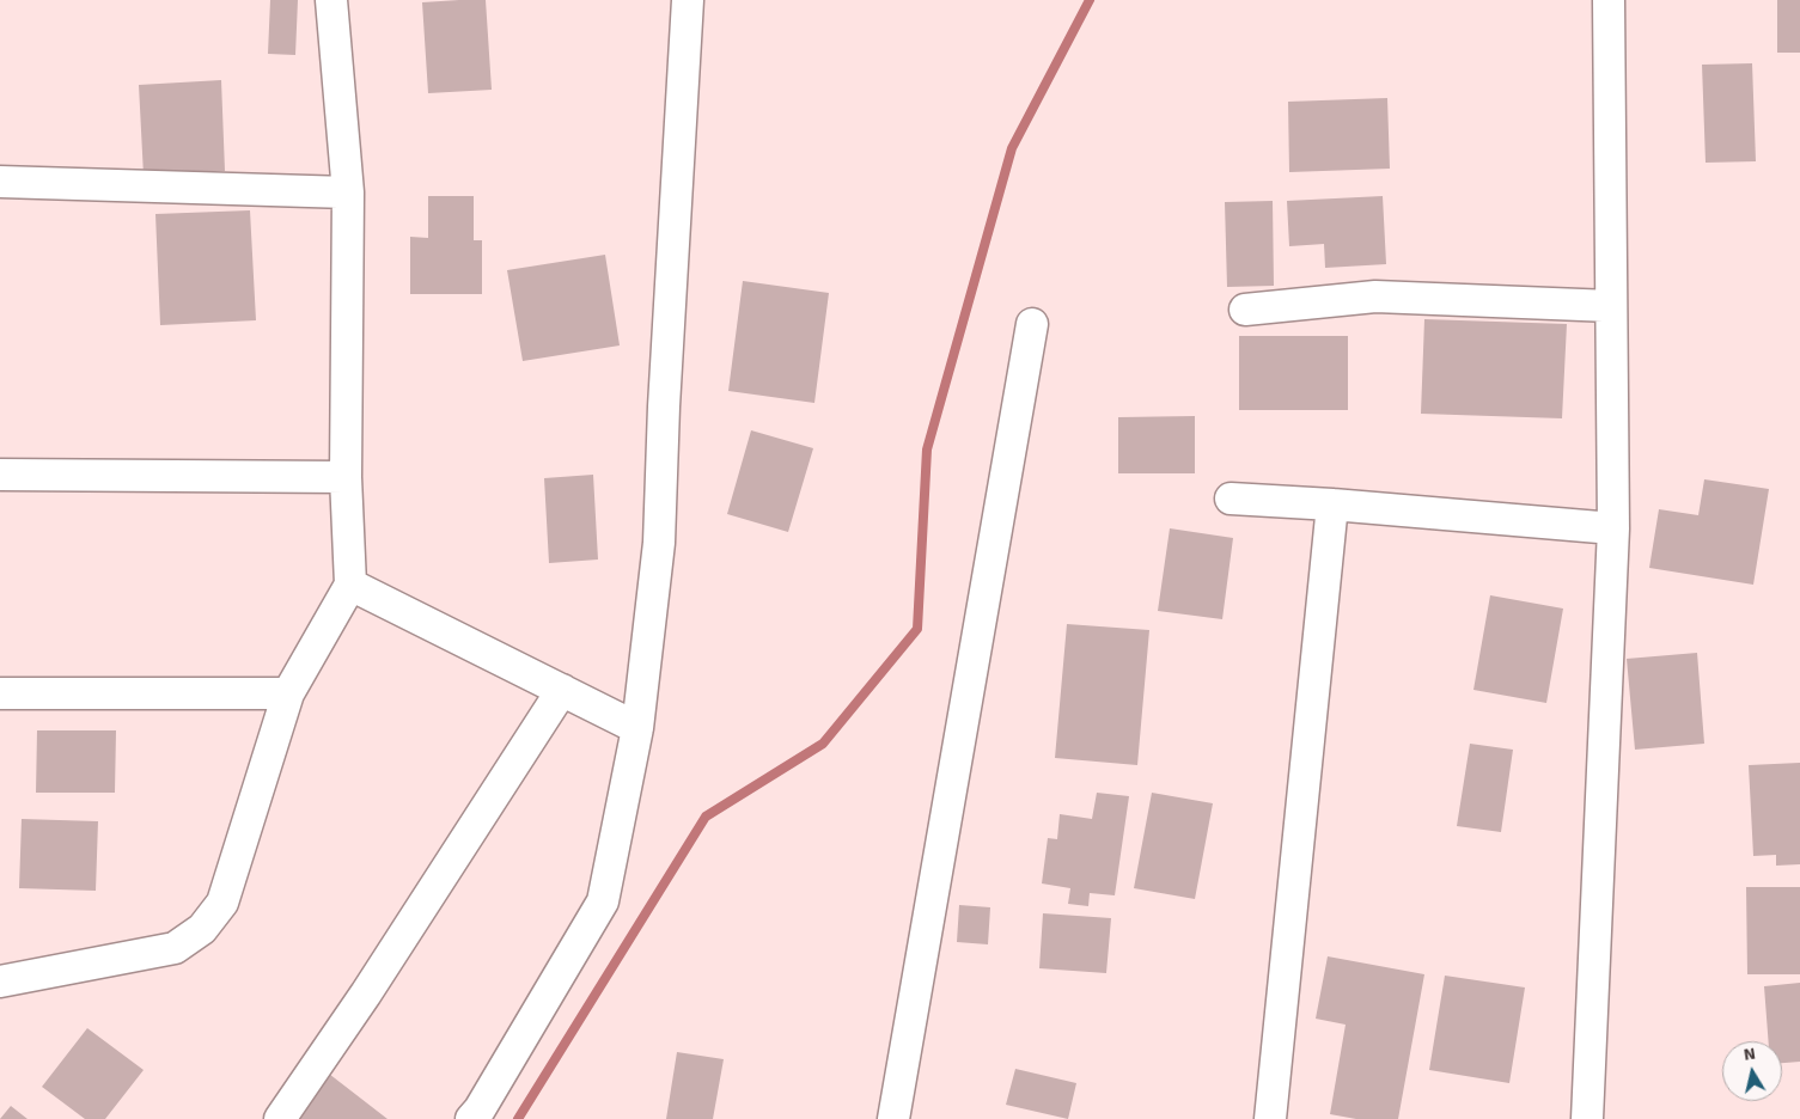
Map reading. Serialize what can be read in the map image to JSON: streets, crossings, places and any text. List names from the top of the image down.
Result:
{
  "north": "top"
}
